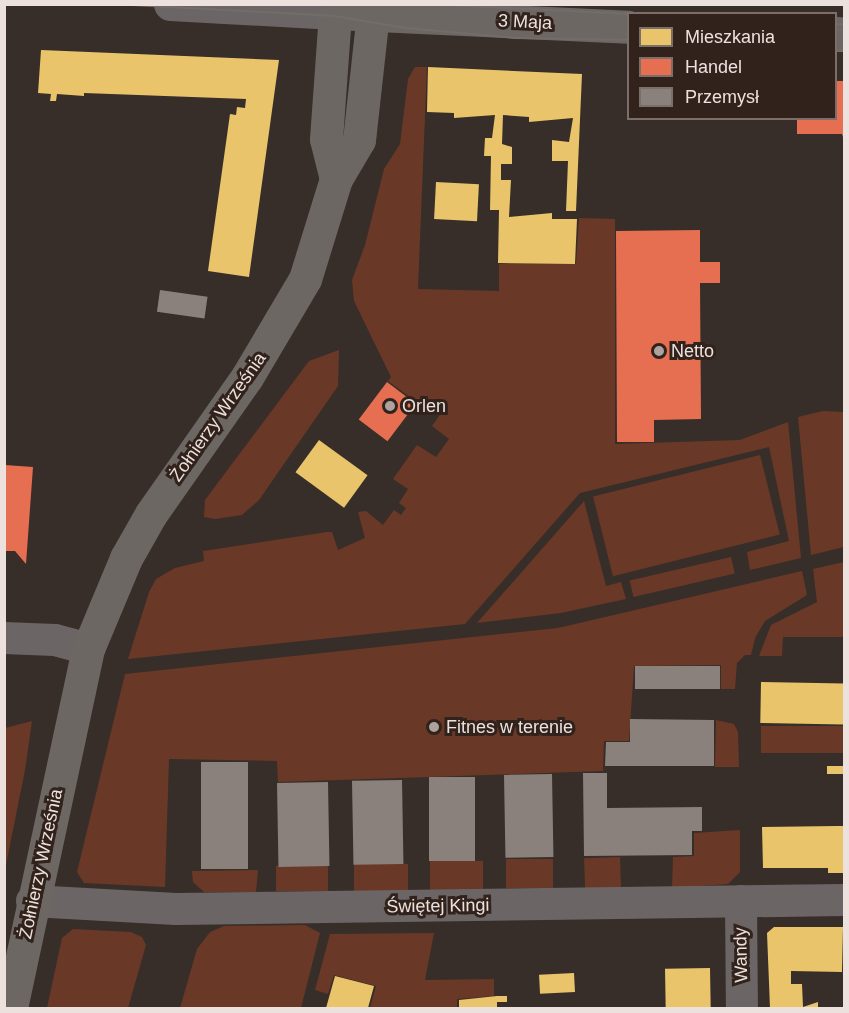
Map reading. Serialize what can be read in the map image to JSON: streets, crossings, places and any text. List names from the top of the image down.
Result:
{
  "streets": {
    "main road": ["3 Maja", "Żołnierzy Września"],
    "street": ["Świętej Kingi", "Wandy"]
  },
  "crossings": [
    ["3 Maja", "Żołnierzy Września"],
    ["Żołnierzy Września", "Świętej Kingi"],
    ["Świętej Kingi", "Wandy"]
  ],
  "places": ["Netto", "Orlen", "Fitnes w terenie"],
  "legend": ["Mieszkania", "Handel", "Przemysł"]
}
